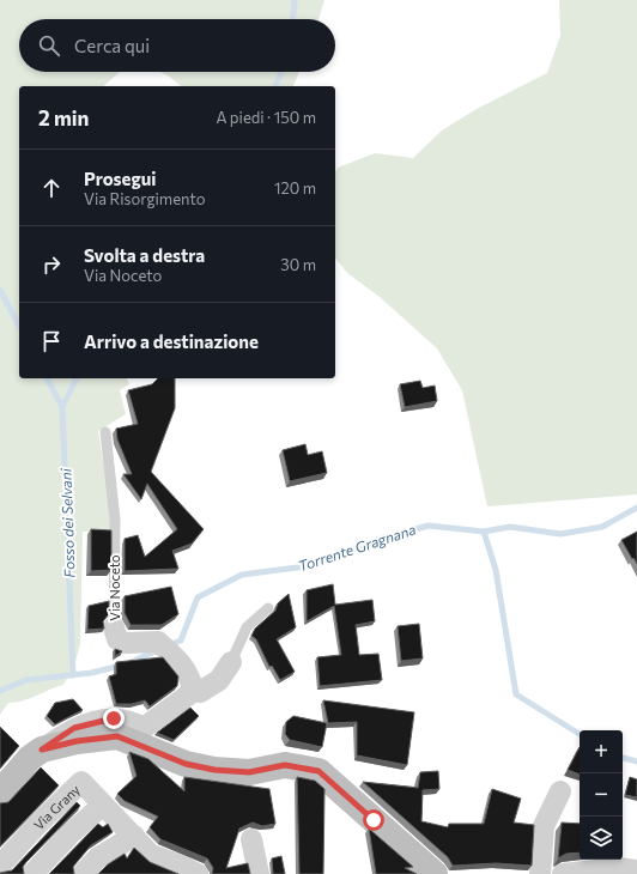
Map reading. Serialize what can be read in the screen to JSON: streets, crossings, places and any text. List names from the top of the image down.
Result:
{
  "streets": {
    "street": ["Via Noceto", "Via Grany"]
  },
  "water": ["Fosso dei Selvani", "Torrente Gragnana"],
  "page": {
    "search": "Cerca qui",
    "heading": ["2 min", "A piedi · 150 m"],
    "list": [
      ["Prosegui", "Via Risorgimento", "120 m"],
      ["Svolta a destra", "Via Noceto", "30 m"],
      "Arrivo a destinazione"
    ],
    "map_buttons": ["+", "−"]
  }
}
